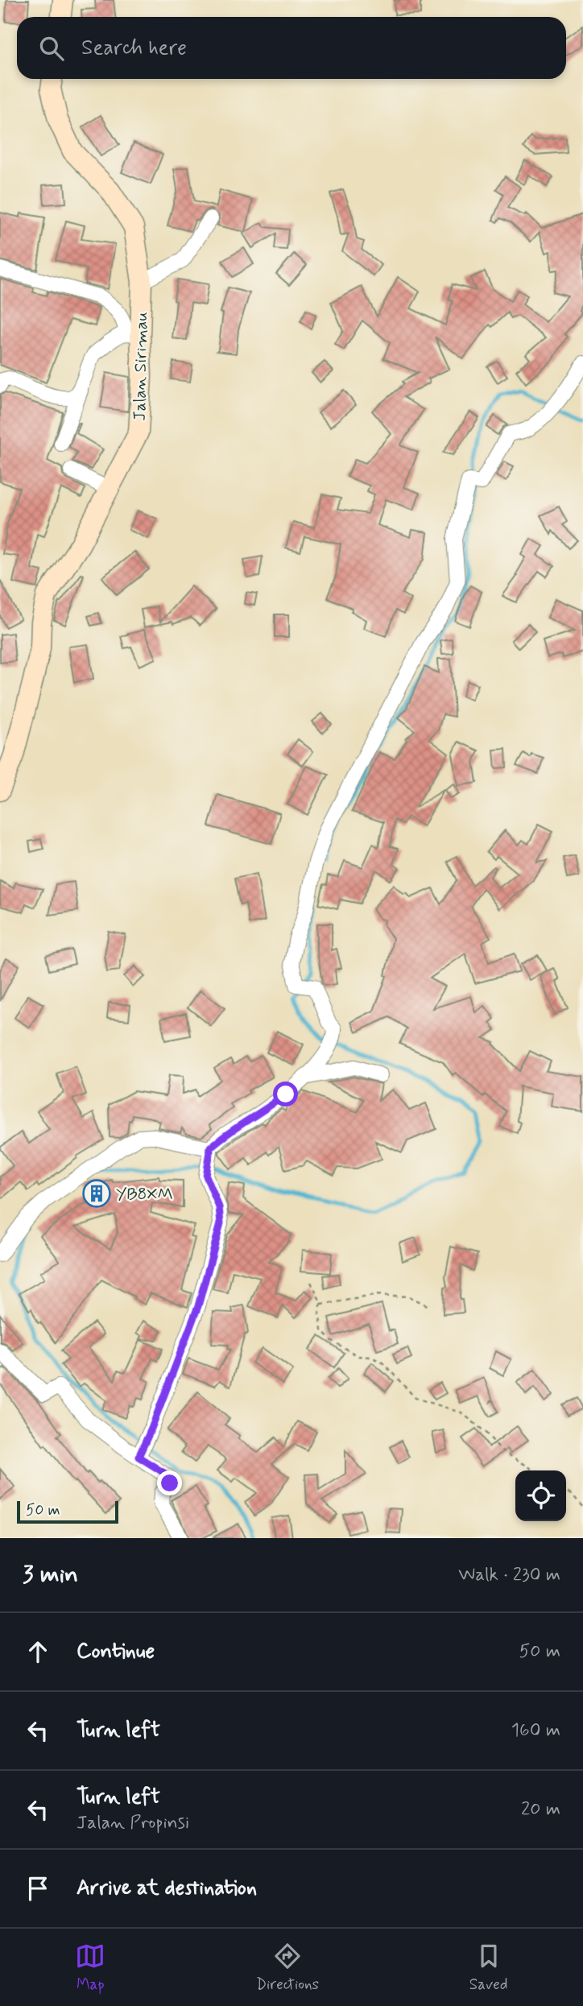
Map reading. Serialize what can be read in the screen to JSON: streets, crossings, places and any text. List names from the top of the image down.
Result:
{
  "streets": {
    "main road": ["Jalan Sirimau"]
  },
  "places": {
    "building": ["YB8XM"]
  },
  "scale_bar": "50 m",
  "page": {
    "search": "Search here",
    "scale": "50 m",
    "heading": ["3 min", "Walk · 230 m"],
    "list": [
      ["Continue", "50 m"],
      ["Turn left", "160 m"],
      ["Turn left", "Jalan Propinsi", "20 m"],
      "Arrive at destination"
    ],
    "nav": ["Map", "Directions", "Saved"]
  }
}
